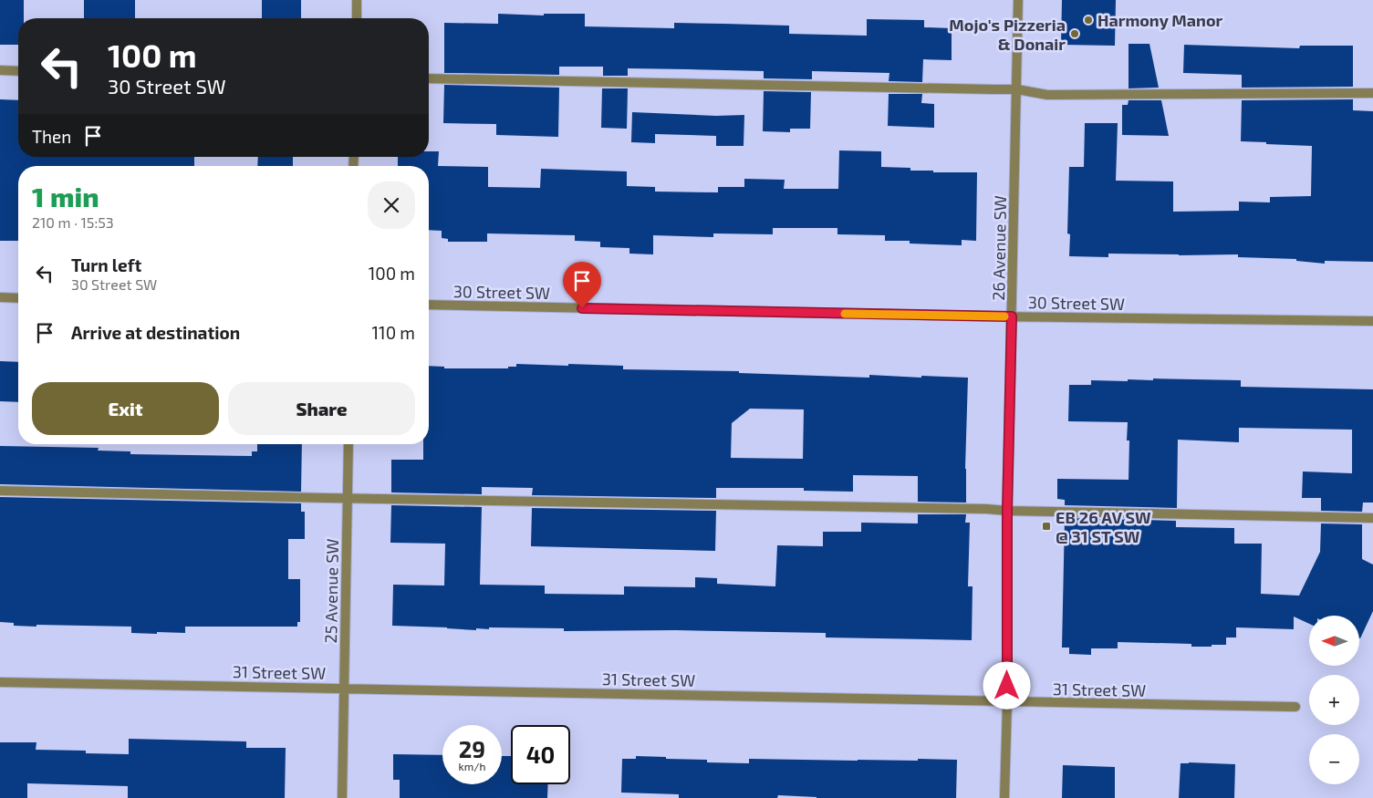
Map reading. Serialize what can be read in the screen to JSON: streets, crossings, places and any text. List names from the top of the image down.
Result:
{
  "streets": {
    "street": [
      "26 Avenue SW",
      "30 Street SW",
      "25 Avenue SW",
      "31 Street SW"
    ]
  },
  "crossings": [
    ["26 Avenue SW", "30 Street SW"],
    ["26 Avenue SW", "31 Street SW"],
    ["25 Avenue SW", "31 Street SW"]
  ],
  "places": {
    "other": ["Harmony Manor", "Mojo's Pizzeria & Donair"],
    "transit": ["EB 26 AV SW @ 31 ST SW"]
  },
  "north": "left",
  "page": {
    "turn": ["100 m", "30 Street SW"],
    "then": "Then",
    "heading": ["1 min", "210 m · 15:53"],
    "list": [
      {
        "name": "Turn left",
        "note": "30 Street SW",
        "value": "100 m"
      },
      {
        "name": "Arrive at destination",
        "value": "110 m"
      }
    ],
    "buttons": ["Exit", "Share"],
    "map_buttons": ["+", "−"],
    "speed": "29 km/h",
    "limit": "40"
  }
}
